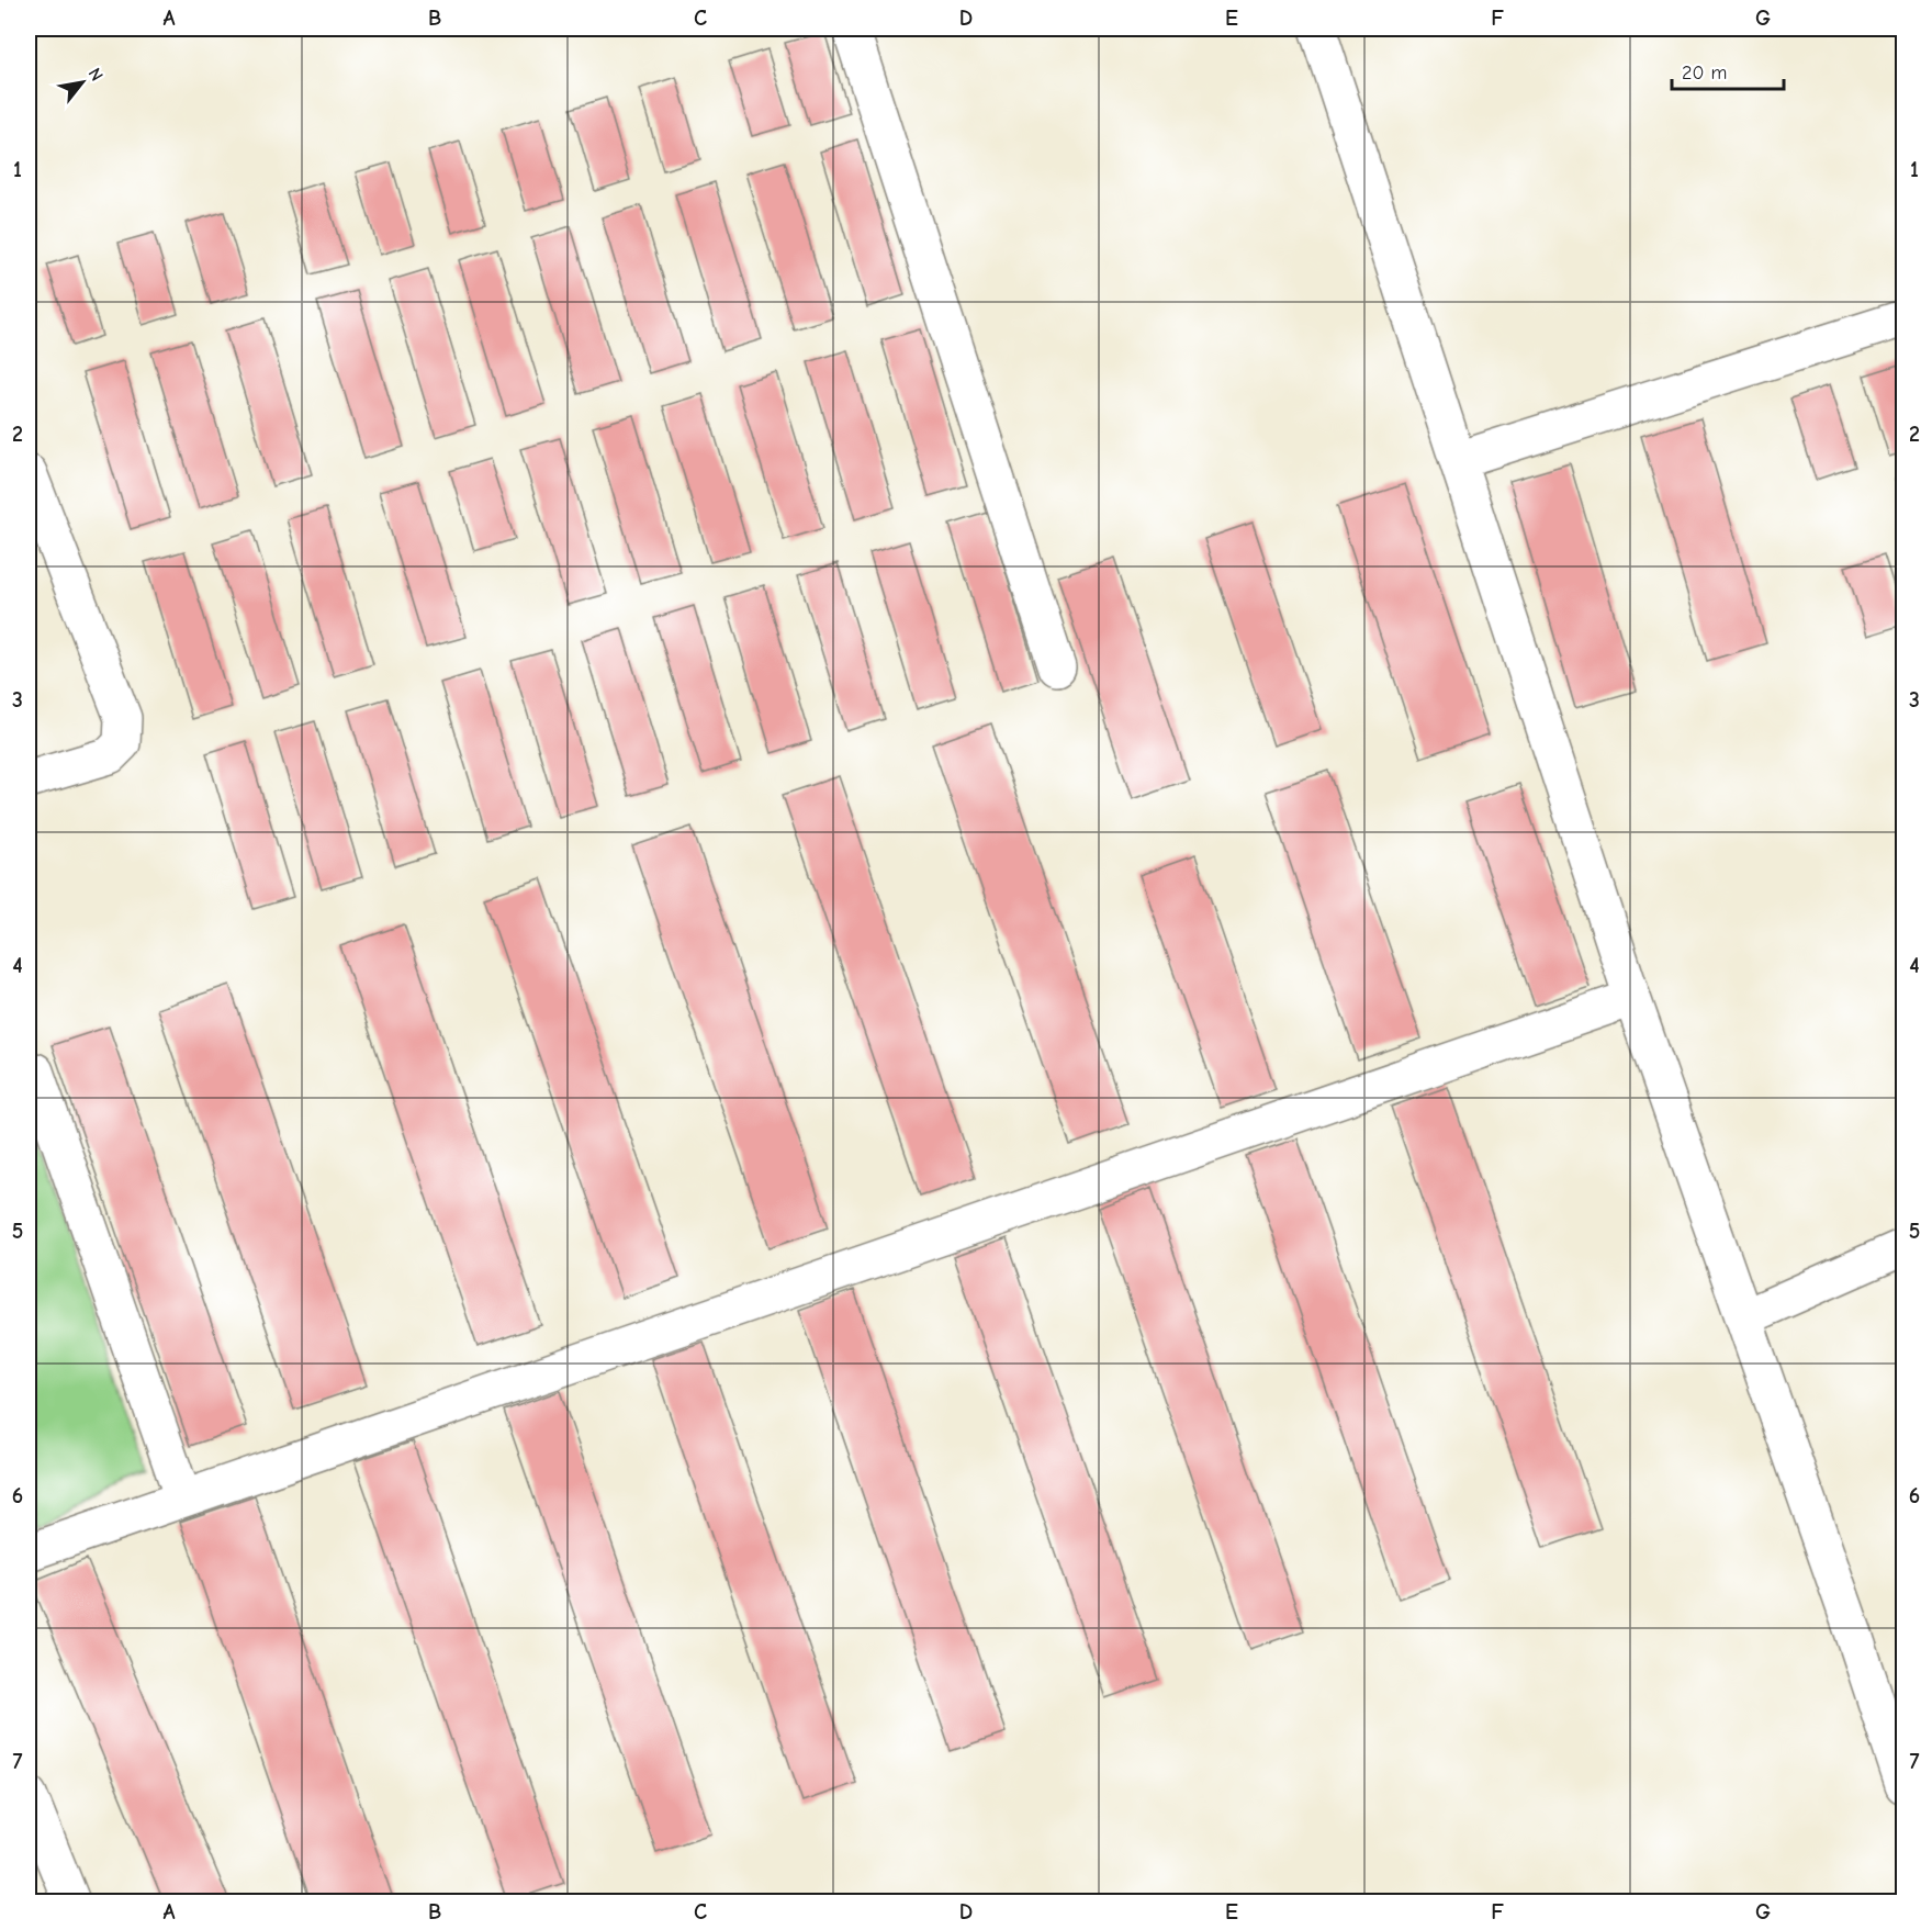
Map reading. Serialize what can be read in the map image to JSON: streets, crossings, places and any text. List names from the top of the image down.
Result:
{
  "scale_bar": "20 m",
  "north": "top right",
  "grid": {
    "columns": [
      "A",
      "B",
      "C",
      "D",
      "E",
      "F",
      "G"
    ],
    "rows": [
      "1",
      "2",
      "3",
      "4",
      "5",
      "6",
      "7"
    ]
  }
}
